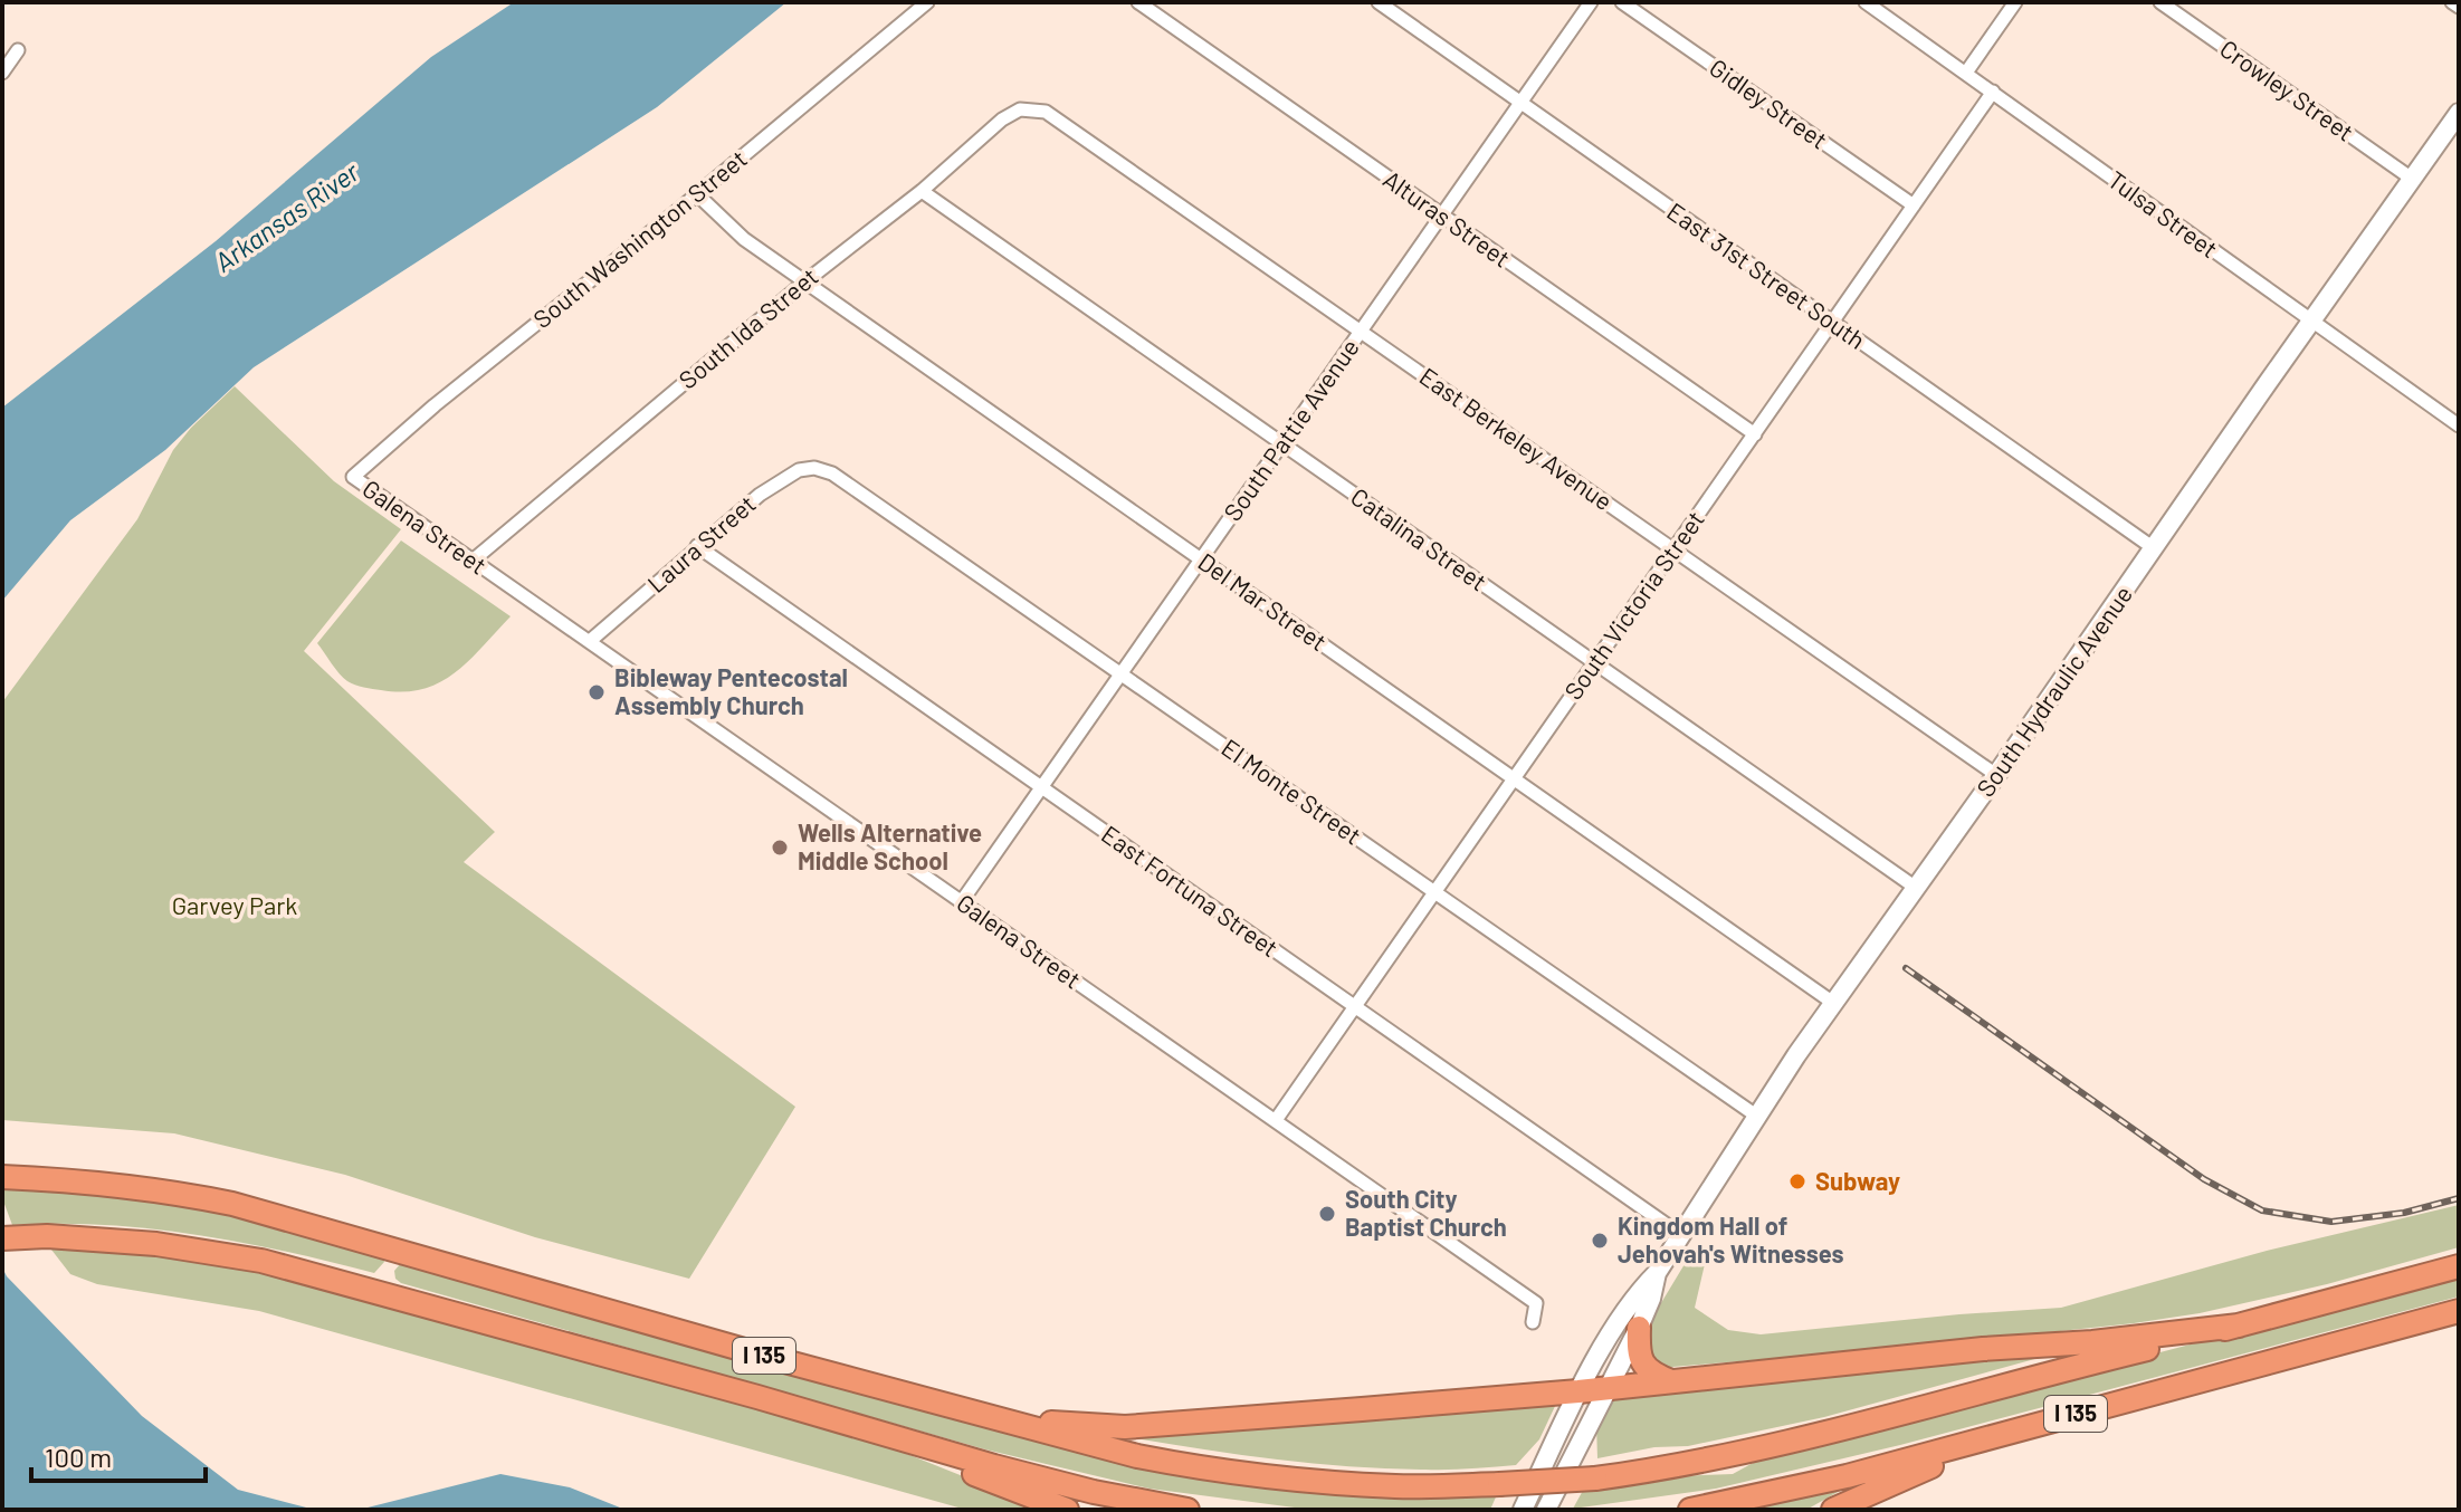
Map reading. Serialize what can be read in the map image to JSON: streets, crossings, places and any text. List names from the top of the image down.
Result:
{
  "streets": {
    "highway": ["I 135"],
    "street": [
      "Crowley Street",
      "Gidley Street",
      "Tulsa Street",
      "Alturas Street",
      "South Washington Street",
      "East 31st Street South",
      "South Ida Street",
      "South Pattie Avenue",
      "East Berkeley Avenue",
      "Galena Street",
      "Catalina Street",
      "Laura Street",
      "Del Mar Street",
      "South Victoria Street",
      "South Hydraulic Avenue",
      "El Monte Street",
      "East Fortuna Street"
    ]
  },
  "crossings": [
    ["Crowley Street", "South Hydraulic Avenue"],
    ["Gidley Street", "South Victoria Street"],
    ["Tulsa Street", "South Victoria Street"],
    ["Tulsa Street", "South Hydraulic Avenue"],
    ["Alturas Street", "South Pattie Avenue"],
    ["Alturas Street", "South Victoria Street"],
    ["South Washington Street", "Galena Street"],
    ["South Washington Street", "Del Mar Street"],
    ["East 31st Street South", "South Pattie Avenue"],
    ["East 31st Street South", "South Victoria Street"],
    ["East 31st Street South", "South Hydraulic Avenue"],
    ["South Ida Street", "East Berkeley Avenue"],
    ["South Ida Street", "Galena Street"],
    ["South Ida Street", "Catalina Street"],
    ["South Ida Street", "Del Mar Street"],
    ["South Pattie Avenue", "East Berkeley Avenue"],
    ["South Pattie Avenue", "Galena Street"],
    ["South Pattie Avenue", "Catalina Street"],
    ["South Pattie Avenue", "Del Mar Street"],
    ["South Pattie Avenue", "El Monte Street"],
    ["South Pattie Avenue", "East Fortuna Street"],
    ["East Berkeley Avenue", "South Victoria Street"],
    ["East Berkeley Avenue", "South Hydraulic Avenue"],
    ["Galena Street", "Laura Street"],
    ["Galena Street", "South Victoria Street"],
    ["Catalina Street", "South Victoria Street"],
    ["Catalina Street", "South Hydraulic Avenue"],
    ["Laura Street", "El Monte Street"],
    ["Laura Street", "East Fortuna Street"],
    ["Del Mar Street", "South Victoria Street"],
    ["Del Mar Street", "South Hydraulic Avenue"],
    ["South Victoria Street", "El Monte Street"],
    ["South Victoria Street", "East Fortuna Street"],
    ["South Hydraulic Avenue", "El Monte Street"],
    ["South Hydraulic Avenue", "East Fortuna Street"]
  ],
  "water": ["Arkansas River"],
  "parks": ["Garvey Park"],
  "places": [
    "Bibleway Pentecostal Assembly Church",
    "Wells Alternative Middle School",
    "Subway",
    "South City Baptist Church",
    "Kingdom Hall of Jehovah's Witnesses"
  ],
  "scale_bar": "100 m"
}
